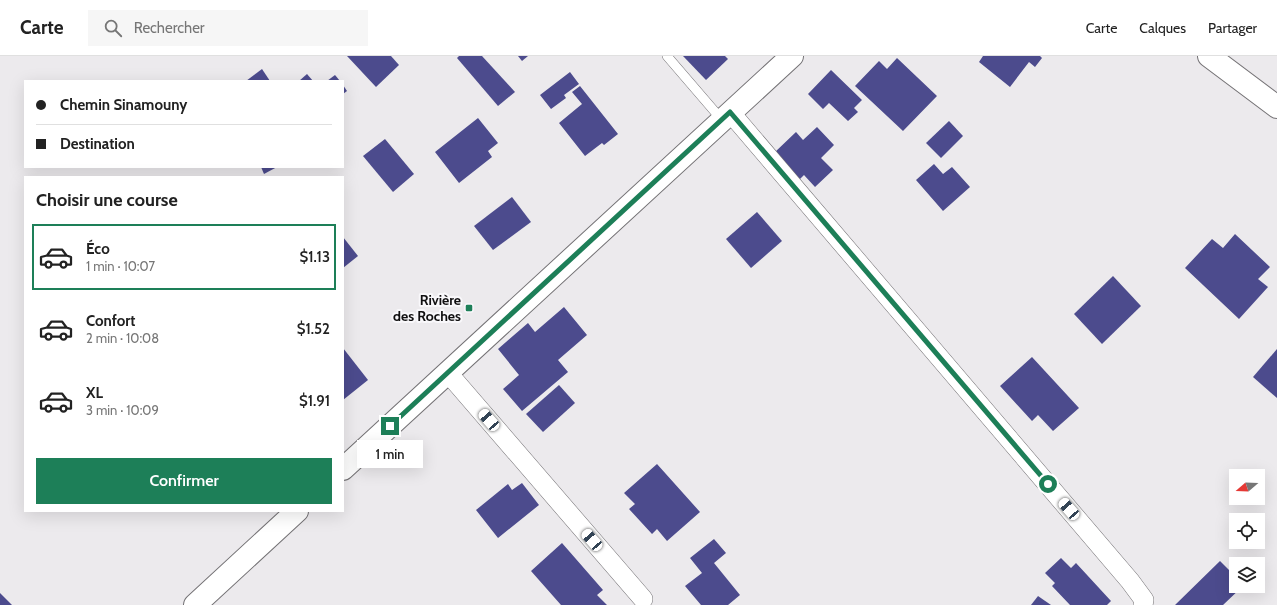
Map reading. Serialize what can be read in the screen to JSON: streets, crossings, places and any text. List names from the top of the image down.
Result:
{
  "places": {
    "transit": ["Rivière des Roches"]
  },
  "north": "left",
  "page": {
    "header": "Carte",
    "search": "Rechercher",
    "nav": ["Carte", "Calques", "Partager"],
    "banner": ["Chemin Sinamouny", "Destination"],
    "heading": "Choisir une course",
    "list": [
      {
        "name": "Éco",
        "note": "1 min · 10:07",
        "value": "$1.13"
      },
      {
        "name": "Confort",
        "note": "2 min · 10:08",
        "value": "$1.52"
      },
      {
        "name": "XL",
        "note": "3 min · 10:09",
        "value": "$1.91"
      }
    ],
    "bubble": "1 min",
    "buttons": "Confirmer"
  }
}
